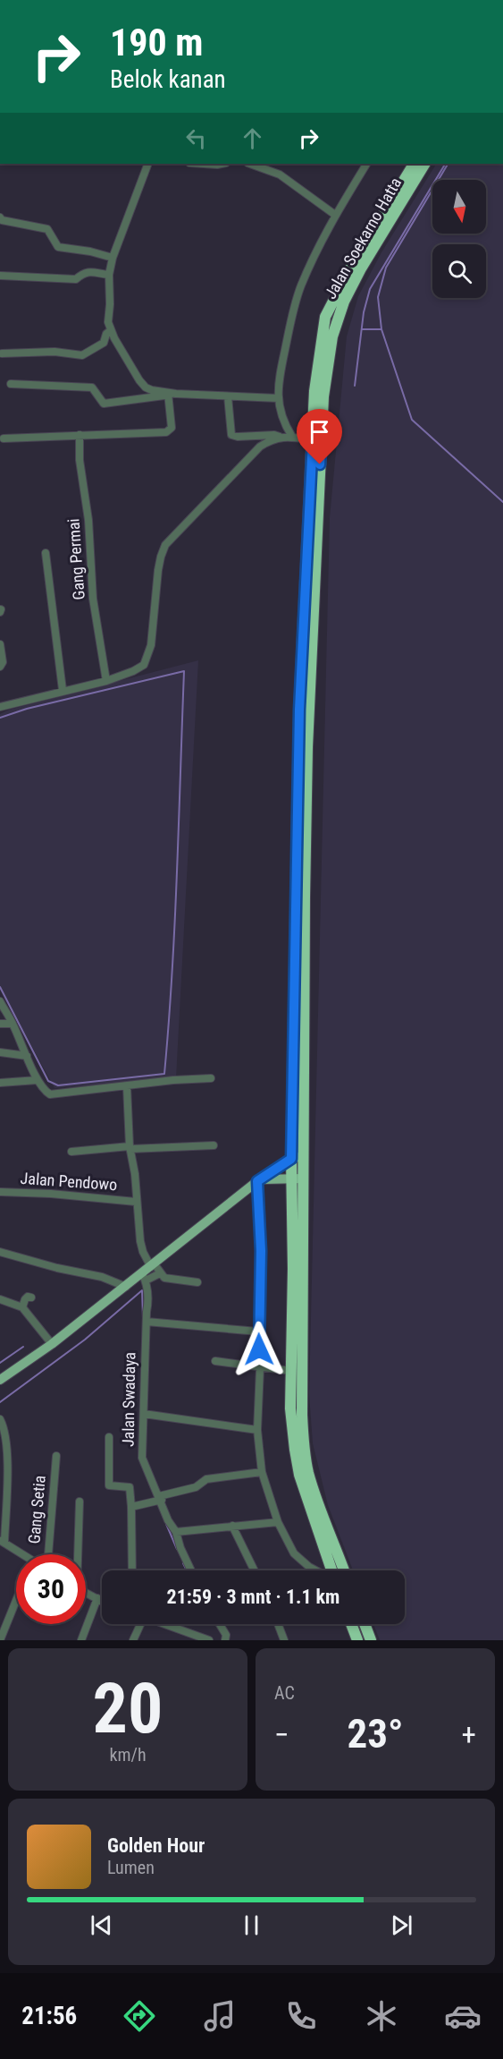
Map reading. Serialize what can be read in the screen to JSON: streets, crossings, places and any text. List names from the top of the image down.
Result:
{
  "streets": {
    "highway": ["Jalan Soekarno Hatta"],
    "street": [
      "Gang Permai",
      "Jalan Pendowo",
      "Jalan Swadaya",
      "Gang Setia"
    ]
  },
  "north": "bottom",
  "page": {
    "turn": ["190 m", "Belok kanan"],
    "limit": "30",
    "trip": "21:59 · 3 mnt · 1.1 km",
    "tile": [
      ["20", "km/h"],
      "AC"
    ],
    "heat": ["−", "23°", "+"],
    "song": ["Golden Hour", "Lumen"],
    "tabs": "21:56"
  }
}
